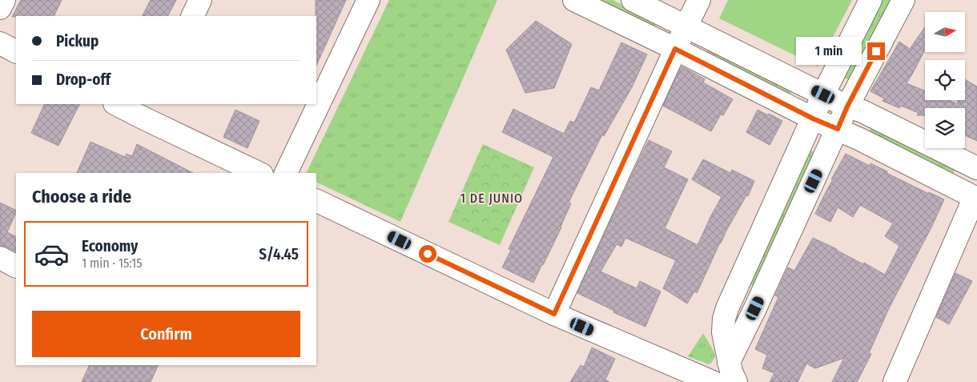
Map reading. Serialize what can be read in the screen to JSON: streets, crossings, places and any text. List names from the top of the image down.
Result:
{
  "districts": ["1 DE JUNIO"],
  "north": "right",
  "page": {
    "banner": ["Pickup", "Drop-off"],
    "bubble": "1 min",
    "heading": "Choose a ride",
    "list": [
      {
        "name": "Economy",
        "note": "1 min · 15:15",
        "value": "S/4.45"
      }
    ],
    "buttons": "Confirm"
  }
}
